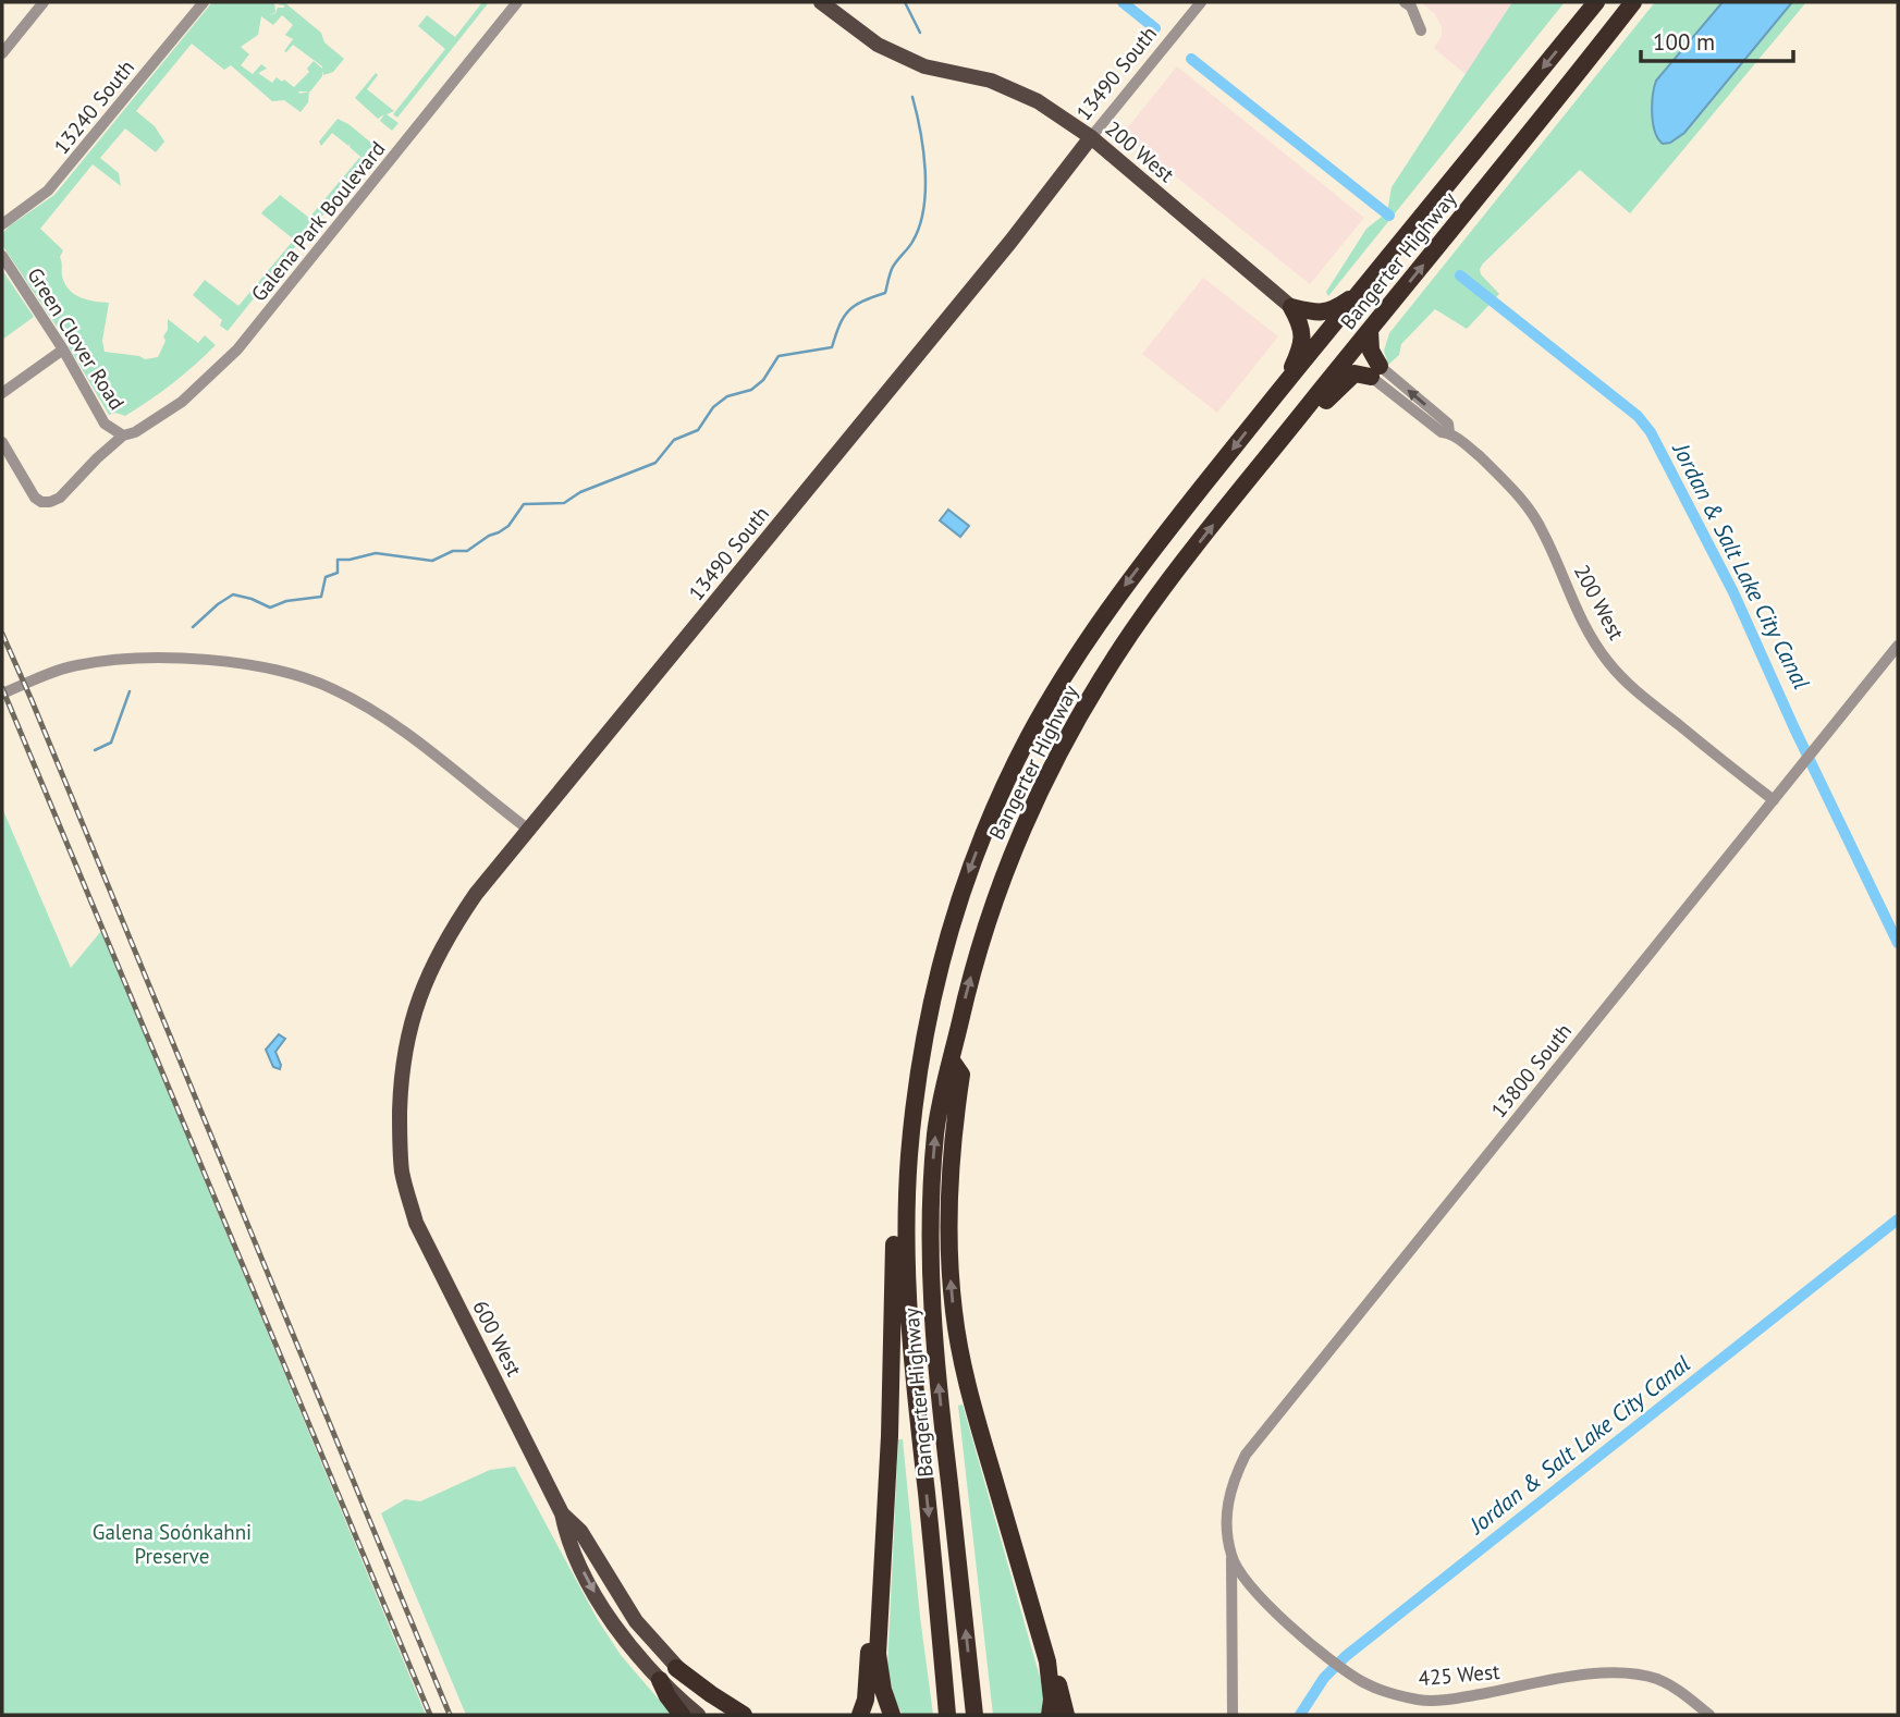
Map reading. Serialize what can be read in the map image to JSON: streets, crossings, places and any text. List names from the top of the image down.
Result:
{
  "streets": {
    "highway": ["Bangerter Highway"],
    "main road": ["13490 South", "200 West", "600 West"],
    "street": [
      "13240 South",
      "Galena Park Boulevard",
      "Green Clover Road",
      "13800 South",
      "425 West"
    ]
  },
  "crossings": [
    ["13490 South", "200 West"],
    ["13490 South", "600 West"],
    ["200 West", "13800 South"],
    ["Galena Park Boulevard", "Green Clover Road"],
    ["13800 South", "425 West"]
  ],
  "water": ["Jordan & Salt Lake City Canal"],
  "parks": ["Galena Soónkahni Preserve"],
  "scale_bar": "100 m"
}
